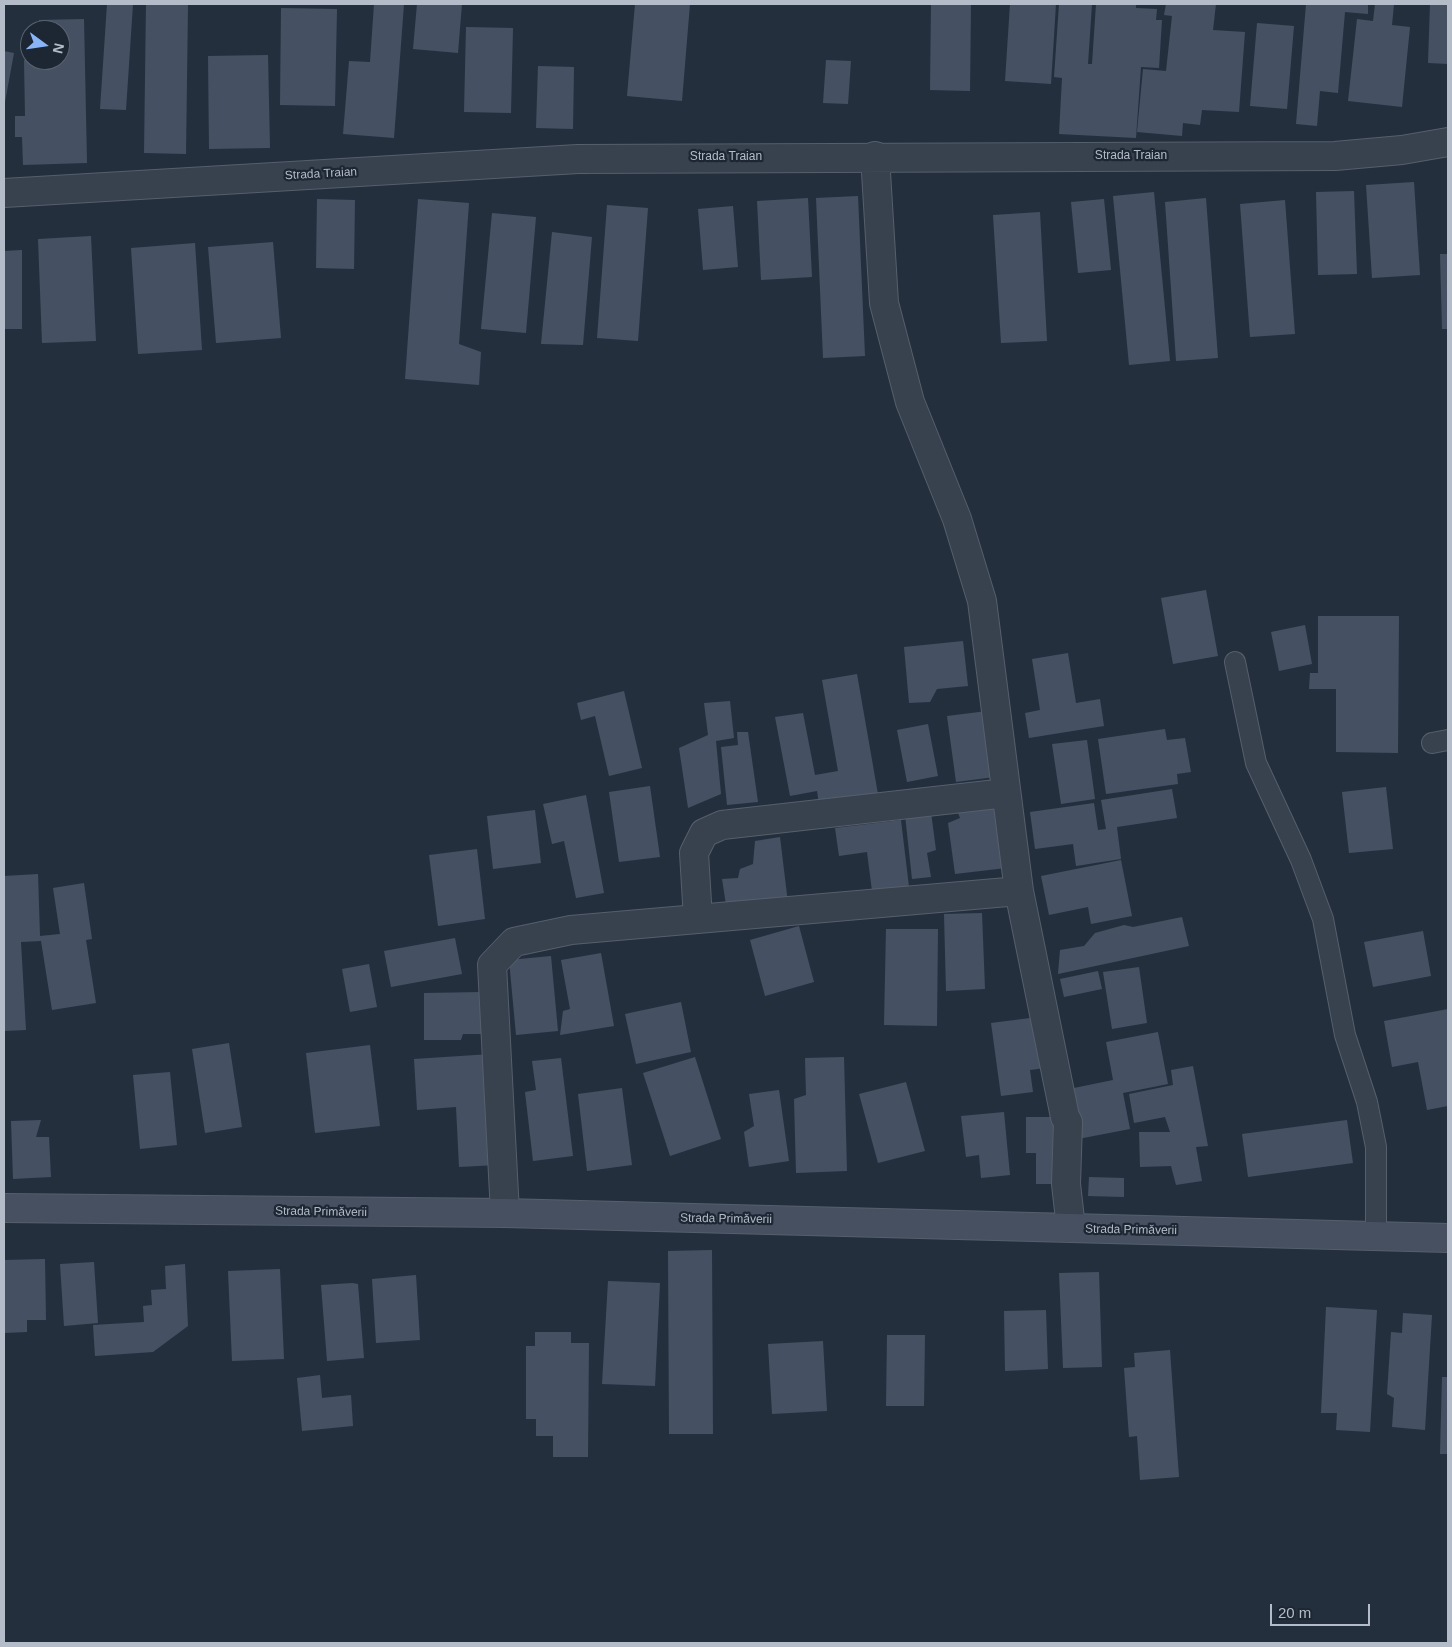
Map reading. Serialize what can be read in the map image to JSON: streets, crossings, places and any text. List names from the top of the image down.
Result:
{
  "streets": {
    "street": ["Strada Traian", "Strada Primăverii"]
  },
  "scale_bar": "20 m",
  "north": "right"
}
